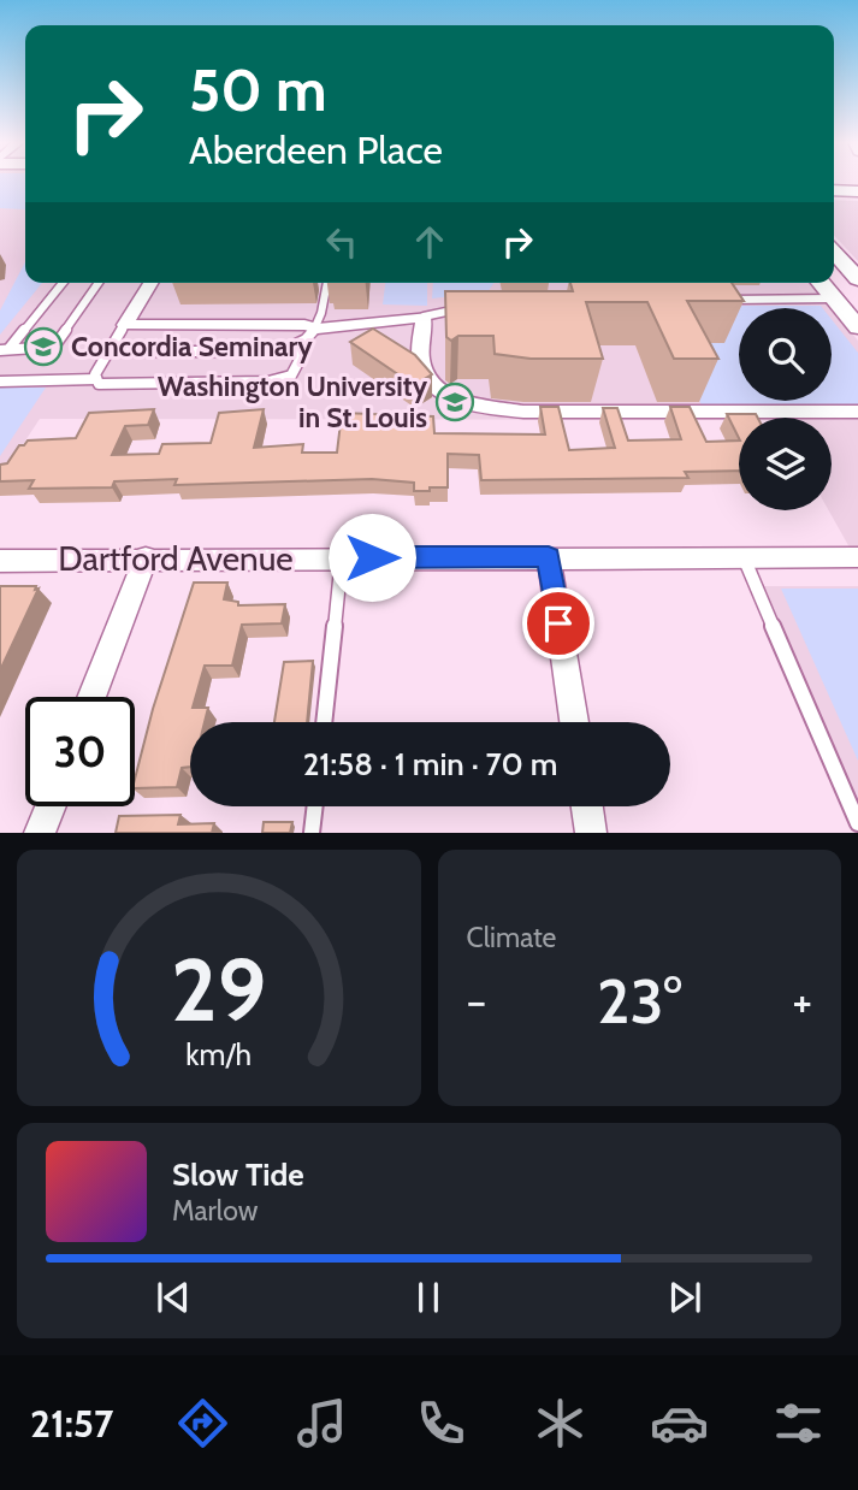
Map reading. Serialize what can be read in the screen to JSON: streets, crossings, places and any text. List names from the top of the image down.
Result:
{
  "streets": {
    "street": ["Dartford Avenue"]
  },
  "places": {
    "school or university": ["Concordia Seminary", "Washington University in St. Louis"]
  },
  "page": {
    "turn": ["50 m", "Aberdeen Place"],
    "limit": "30",
    "trip": "21:58 · 1 min · 70 m",
    "tile": "Climate",
    "heat": ["−", "23°", "+"],
    "song": ["Slow Tide", "Marlow"],
    "tabs": "21:57",
    "gauge": ["29", "km/h"]
  }
}
